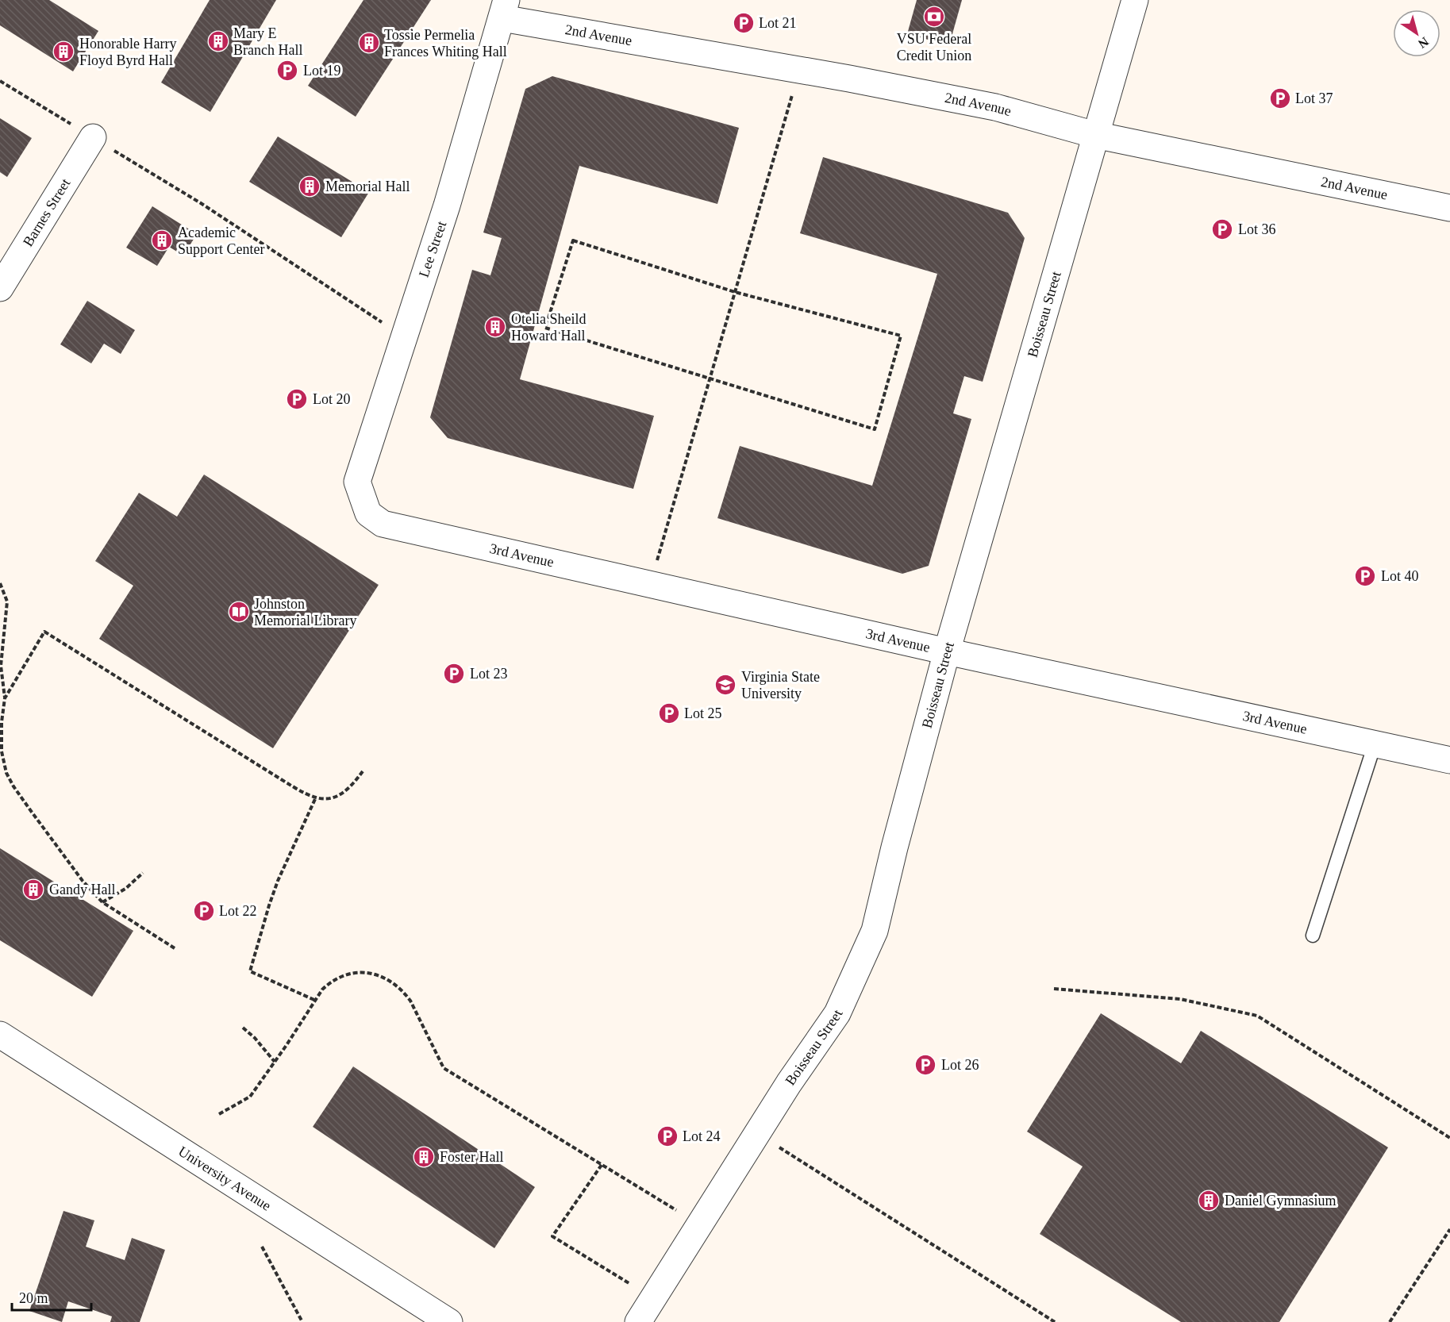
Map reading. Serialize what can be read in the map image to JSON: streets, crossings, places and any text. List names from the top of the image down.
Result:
{
  "streets": {
    "street": [
      "2nd Avenue",
      "Barnes Street",
      "Lee Street",
      "Boisseau Street",
      "3rd Avenue",
      "University Avenue"
    ]
  },
  "crossings": [
    ["2nd Avenue", "Lee Street"],
    ["2nd Avenue", "Boisseau Street"],
    ["Lee Street", "3rd Avenue"],
    ["Boisseau Street", "3rd Avenue"]
  ],
  "places": {
    "bank": ["VSU Federal Credit Union"],
    "parking": [
      "Lot 21",
      "Lot 19",
      "Lot 37",
      "Lot 36",
      "Lot 20",
      "Lot 40",
      "Lot 23",
      "Lot 25",
      "Lot 22",
      "Lot 26",
      "Lot 24"
    ],
    "building": [
      "Mary E Branch Hall",
      "Tossie Permelia Frances Whiting Hall",
      "Honorable Harry Floyd Byrd Hall",
      "Memorial Hall",
      "Academic Support Center",
      "Otelia Sheild Howard Hall",
      "Gandy Hall",
      "Foster Hall",
      "Daniel Gymnasium"
    ],
    "library": ["Johnston Memorial Library"],
    "school or university": ["Virginia State University"]
  },
  "scale_bar": "20 m",
  "north": "bottom right"
}
